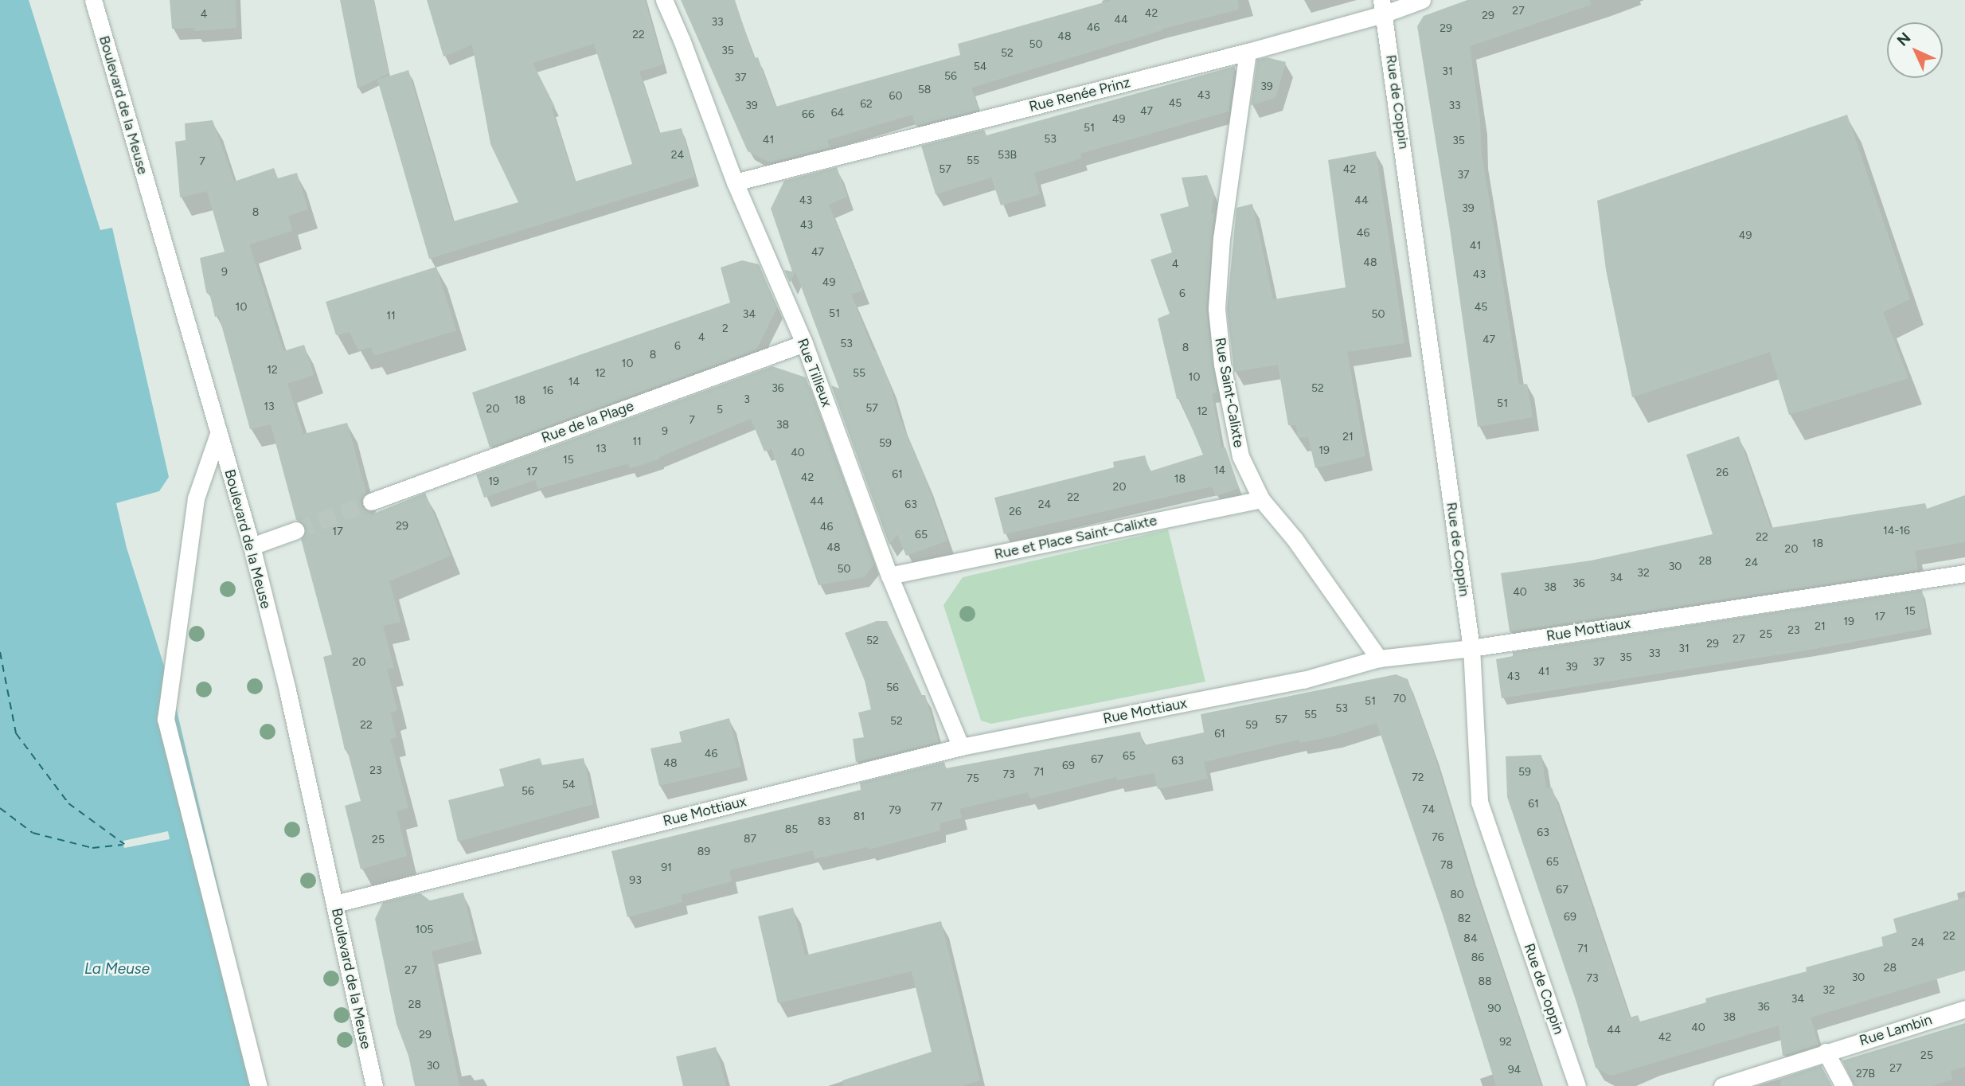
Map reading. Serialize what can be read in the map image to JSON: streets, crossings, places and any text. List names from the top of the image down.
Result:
{
  "streets": {
    "street": [
      "Rue Renée Prinz",
      "Rue de Coppin",
      "Boulevard de la Meuse",
      "Rue Tillieux",
      "Rue Saint-Calixte",
      "Rue de la Plage",
      "Rue et Place Saint-Calixte",
      "Rue Mottiaux",
      "Rue Lambin"
    ]
  },
  "crossings": [
    ["Rue Renée Prinz", "Rue de Coppin"],
    ["Rue Renée Prinz", "Rue Tillieux"],
    ["Rue Renée Prinz", "Rue Saint-Calixte"],
    ["Rue de Coppin", "Rue Mottiaux"],
    ["Boulevard de la Meuse", "Rue Mottiaux"],
    ["Rue Tillieux", "Rue de la Plage"],
    ["Rue Tillieux", "Rue et Place Saint-Calixte"],
    ["Rue Tillieux", "Rue Mottiaux"],
    ["Rue Saint-Calixte", "Rue et Place Saint-Calixte"],
    ["Rue Saint-Calixte", "Rue Mottiaux"]
  ],
  "water": ["La Meuse"],
  "house_numbers": [
    "27",
    "42",
    "4",
    "29",
    "44",
    "33",
    "46",
    "29",
    "22",
    "48",
    "50",
    "35",
    "52",
    "54",
    "31",
    "56",
    "37",
    "39",
    "58",
    "43",
    "60",
    "45",
    "62",
    "39",
    "33",
    "47",
    "64",
    "66",
    "49",
    "51",
    "53",
    "41",
    "35",
    "24",
    "53B",
    "55",
    "7",
    "57",
    "42",
    "37",
    "43",
    "44",
    "39",
    "8",
    "43",
    "46",
    "49",
    "41",
    "47",
    "48",
    "4",
    "9",
    "43",
    "49",
    "6",
    "10",
    "45",
    "51",
    "34",
    "50",
    "11",
    "2",
    "4",
    "47",
    "53",
    "6",
    "8",
    "8",
    "10",
    "12",
    "12",
    "55",
    "10",
    "14",
    "36",
    "52",
    "16",
    "3",
    "18",
    "51",
    "13",
    "57",
    "20",
    "5",
    "12",
    "7",
    "38",
    "9",
    "21",
    "11",
    "59",
    "13",
    "19",
    "40",
    "15",
    "14",
    "17",
    "26",
    "61",
    "42",
    "18",
    "19",
    "20",
    "22",
    "44",
    "63",
    "24",
    "26",
    "29",
    "46",
    "14-16",
    "17",
    "65",
    "22",
    "18",
    "48",
    "20",
    "28",
    "24",
    "30",
    "50",
    "32",
    "34",
    "36",
    "38",
    "40",
    "15",
    "17",
    "19",
    "21",
    "23",
    "25",
    "27",
    "52",
    "29",
    "31",
    "33",
    "35",
    "20",
    "37",
    "39",
    "41",
    "43",
    "56",
    "70",
    "51",
    "53",
    "55",
    "57",
    "52",
    "22",
    "59",
    "61",
    "46",
    "65",
    "67",
    "63",
    "48",
    "69",
    "23",
    "71",
    "59",
    "73",
    "72",
    "75",
    "54",
    "56",
    "61",
    "77",
    "74",
    "79",
    "81",
    "83",
    "85",
    "63",
    "76",
    "87",
    "25",
    "89",
    "65",
    "78",
    "91",
    "93",
    "67",
    "80",
    "69",
    "82",
    "105",
    "22",
    "84",
    "24",
    "71",
    "86",
    "28",
    "27",
    "30",
    "73",
    "88",
    "32",
    "34",
    "28",
    "36",
    "90",
    "38",
    "40",
    "44",
    "29",
    "42",
    "92",
    "25",
    "30",
    "27",
    "94",
    "27B"
  ],
  "north": "top left"
}
